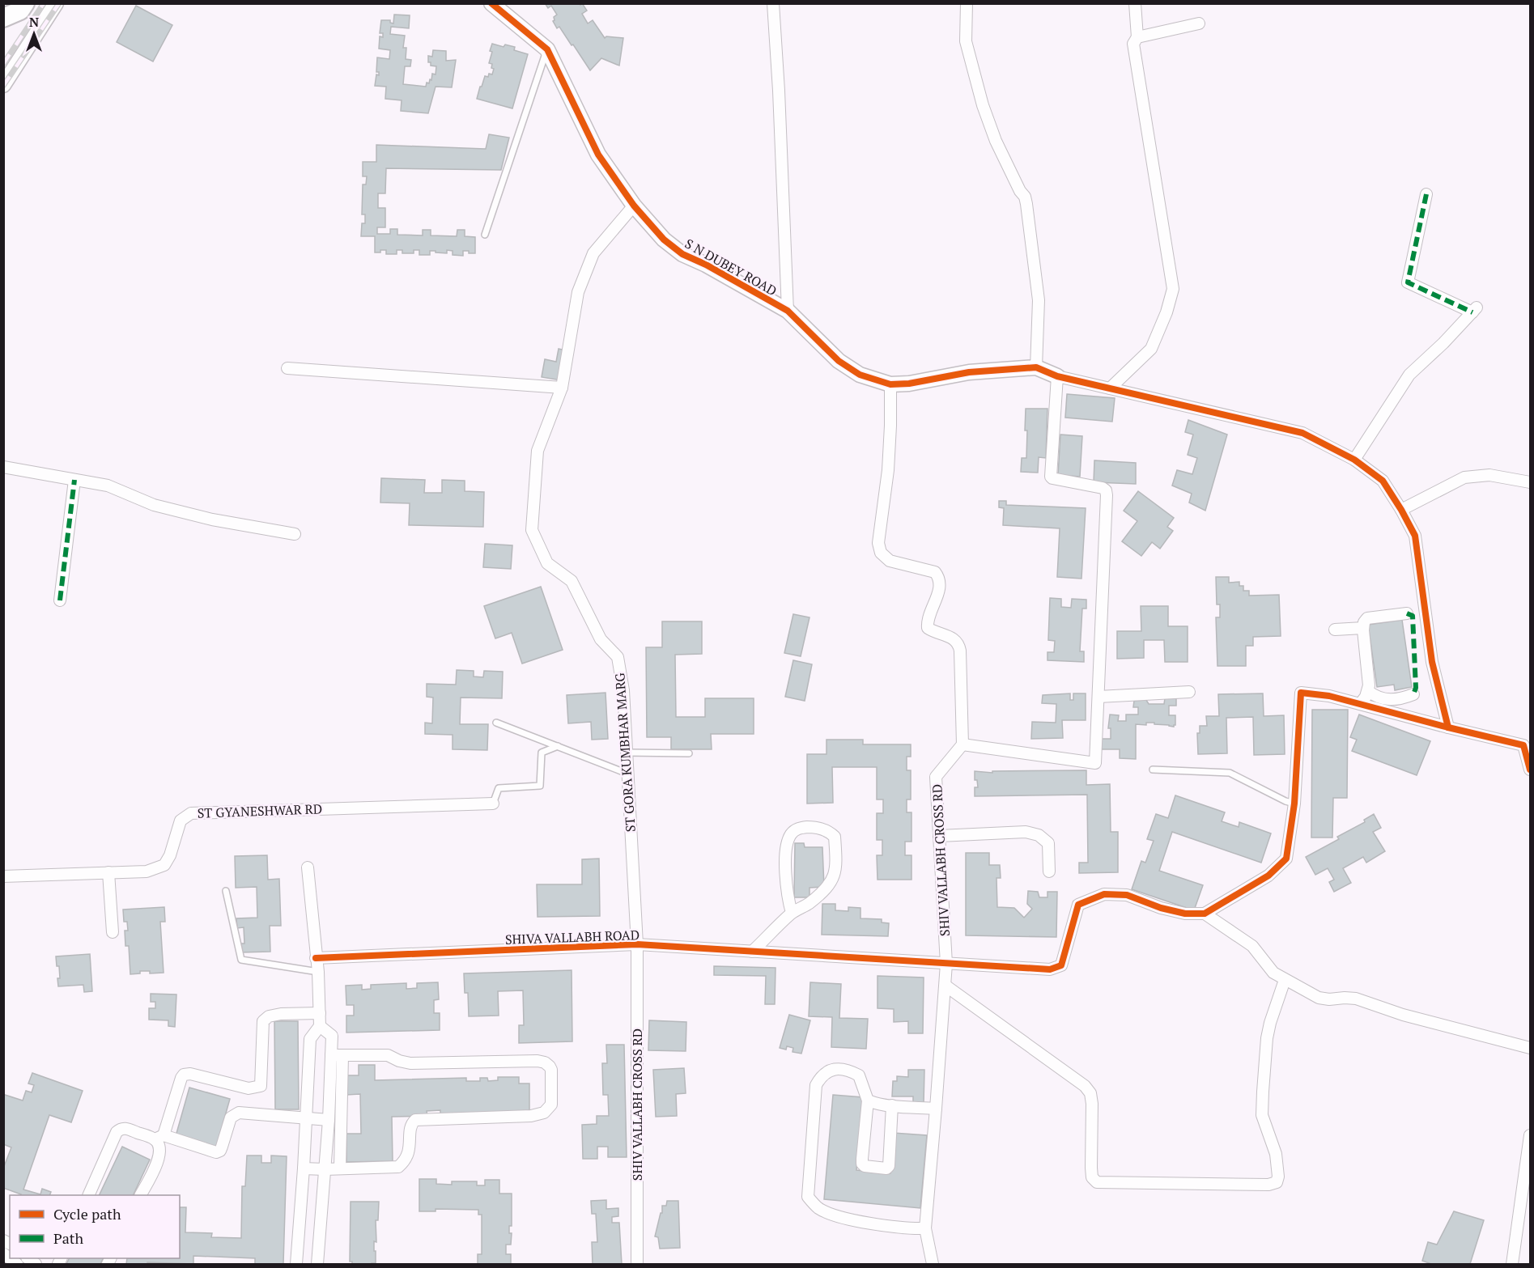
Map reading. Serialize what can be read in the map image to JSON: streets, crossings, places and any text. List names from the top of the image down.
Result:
{
  "streets": {
    "street": [
      "S N DUBEY ROAD",
      "ST GORA KUMBHAR MARG",
      "ST GYANESHWAR RD",
      "SHIV VALLABH CROSS RD",
      "SHIVA VALLABH ROAD"
    ]
  },
  "crossings": [
    ["S N DUBEY ROAD", "ST GORA KUMBHAR MARG"],
    ["ST GORA KUMBHAR MARG", "SHIV VALLABH CROSS RD"],
    ["ST GORA KUMBHAR MARG", "SHIVA VALLABH ROAD"],
    ["SHIV VALLABH CROSS RD", "SHIVA VALLABH ROAD"]
  ],
  "legend": ["Cycle path", "Path"],
  "north": "top"
}
